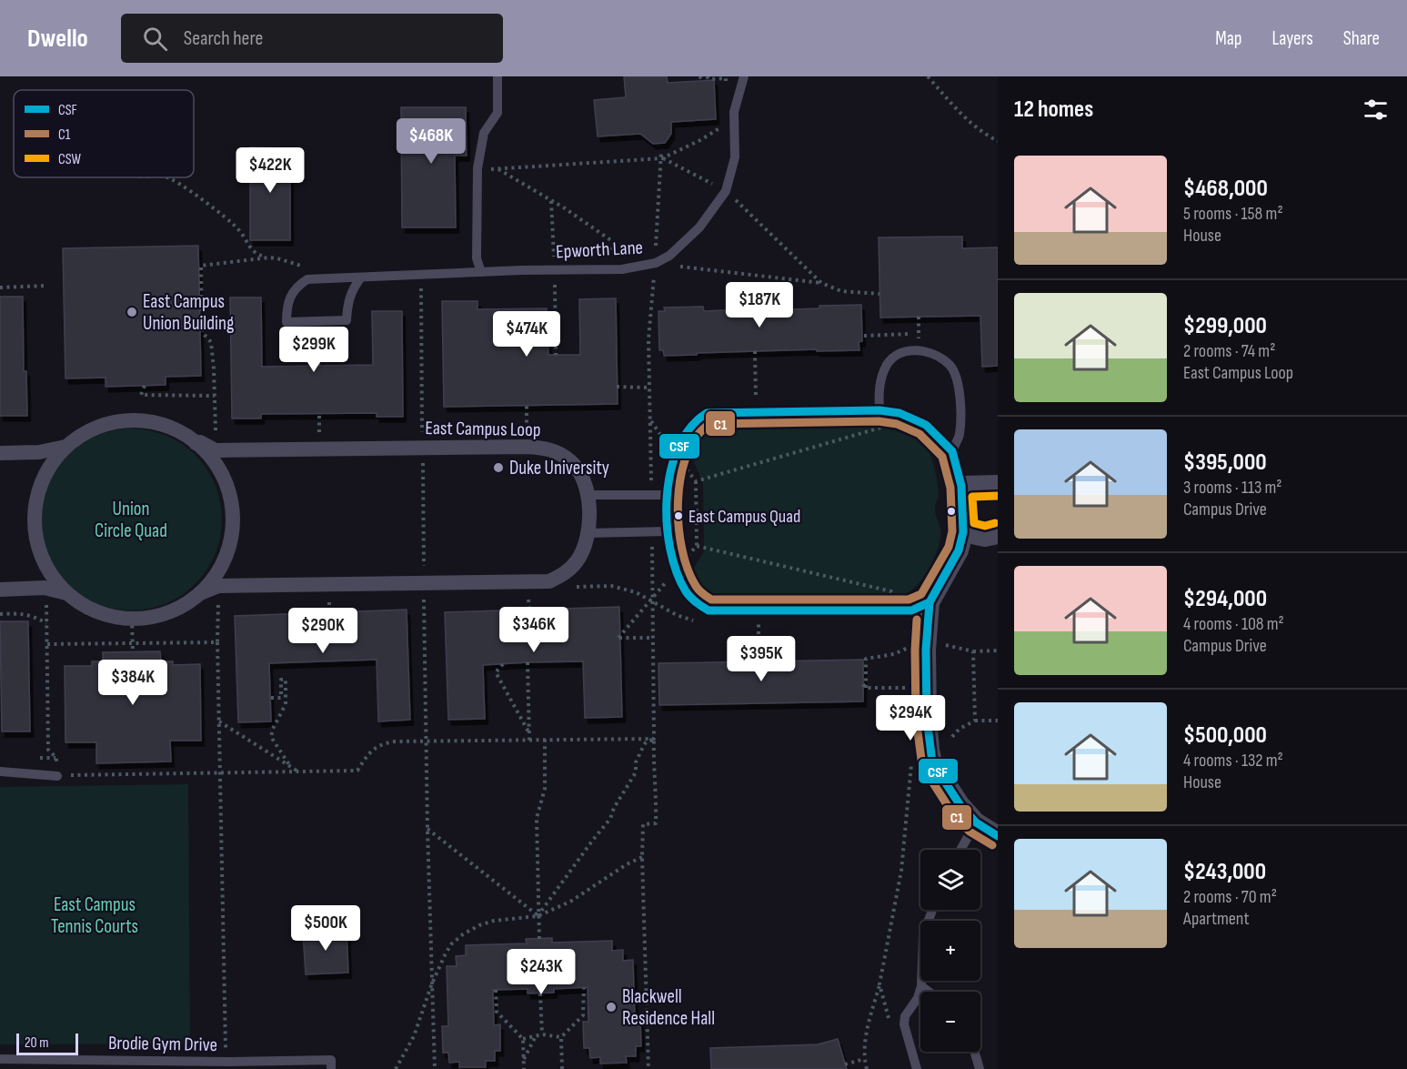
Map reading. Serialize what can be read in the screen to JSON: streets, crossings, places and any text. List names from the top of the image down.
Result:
{
  "streets": {
    "street": ["East Campus Loop"],
    "lane": ["Epworth Lane", "Brodie Gym Drive"]
  },
  "parks": ["Union Circle Quad", "East Campus Tennis Courts"],
  "places": [
    "East Campus Union Building",
    "Duke University",
    "East Campus Quad",
    "Blackwell Residence Hall"
  ],
  "lines": ["transit line CSF", "transit line C1", "transit line CSW"],
  "legend": ["CSF", "C1", "CSW"],
  "scale_bar": "20 m",
  "page": {
    "header": "Dwello",
    "search": "Search here",
    "nav": ["Map", "Layers", "Share"],
    "heading": "12 homes",
    "price": [
      "$468K",
      "$422K",
      "$187K",
      "$474K",
      "$299K",
      "$346K",
      "$290K",
      "$395K",
      "$384K",
      "$294K",
      "$500K",
      "$243K"
    ],
    "list": [
      {
        "name": "$468,000",
        "note": "5 rooms · 158 m² · House"
      },
      {
        "name": "$299,000",
        "note": "2 rooms · 74 m² · East Campus Loop"
      },
      {
        "name": "$395,000",
        "note": "3 rooms · 113 m² · Campus Drive"
      },
      {
        "name": "$294,000",
        "note": "4 rooms · 108 m² · Campus Drive"
      },
      {
        "name": "$500,000",
        "note": "4 rooms · 132 m² · House"
      },
      {
        "name": "$243,000",
        "note": "2 rooms · 70 m² · Apartment"
      }
    ],
    "map_buttons": ["+", "−"],
    "scale": "20 m"
  }
}
